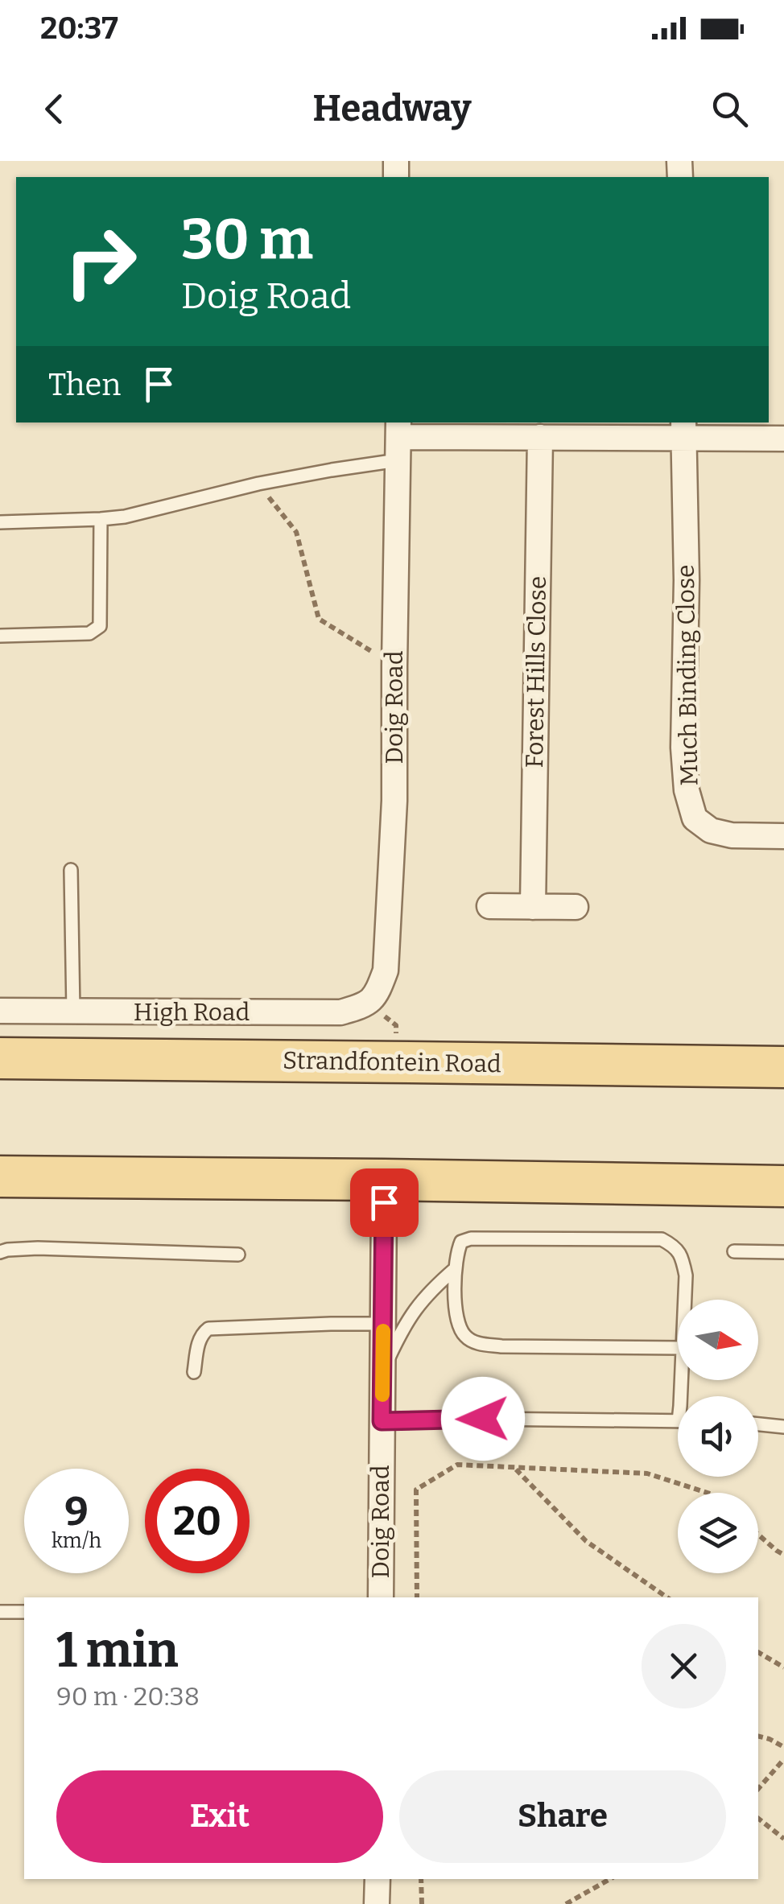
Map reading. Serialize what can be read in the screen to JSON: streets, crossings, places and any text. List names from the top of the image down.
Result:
{
  "streets": {
    "main road": ["Strandfontein Road"],
    "street": [
      "Forest Hills Close",
      "Much Binding Close",
      "Doig Road",
      "High Road"
    ]
  },
  "crossings": [
    ["Doig Road", "High Road"]
  ],
  "north": "right",
  "page": {
    "status": "20:37",
    "header": "Headway",
    "turn": ["30 m", "Doig Road"],
    "then": "Then",
    "speed": "9 km/h",
    "limit": "20",
    "heading": ["1 min", "90 m · 20:38"],
    "buttons": ["Exit", "Share"]
  }
}
